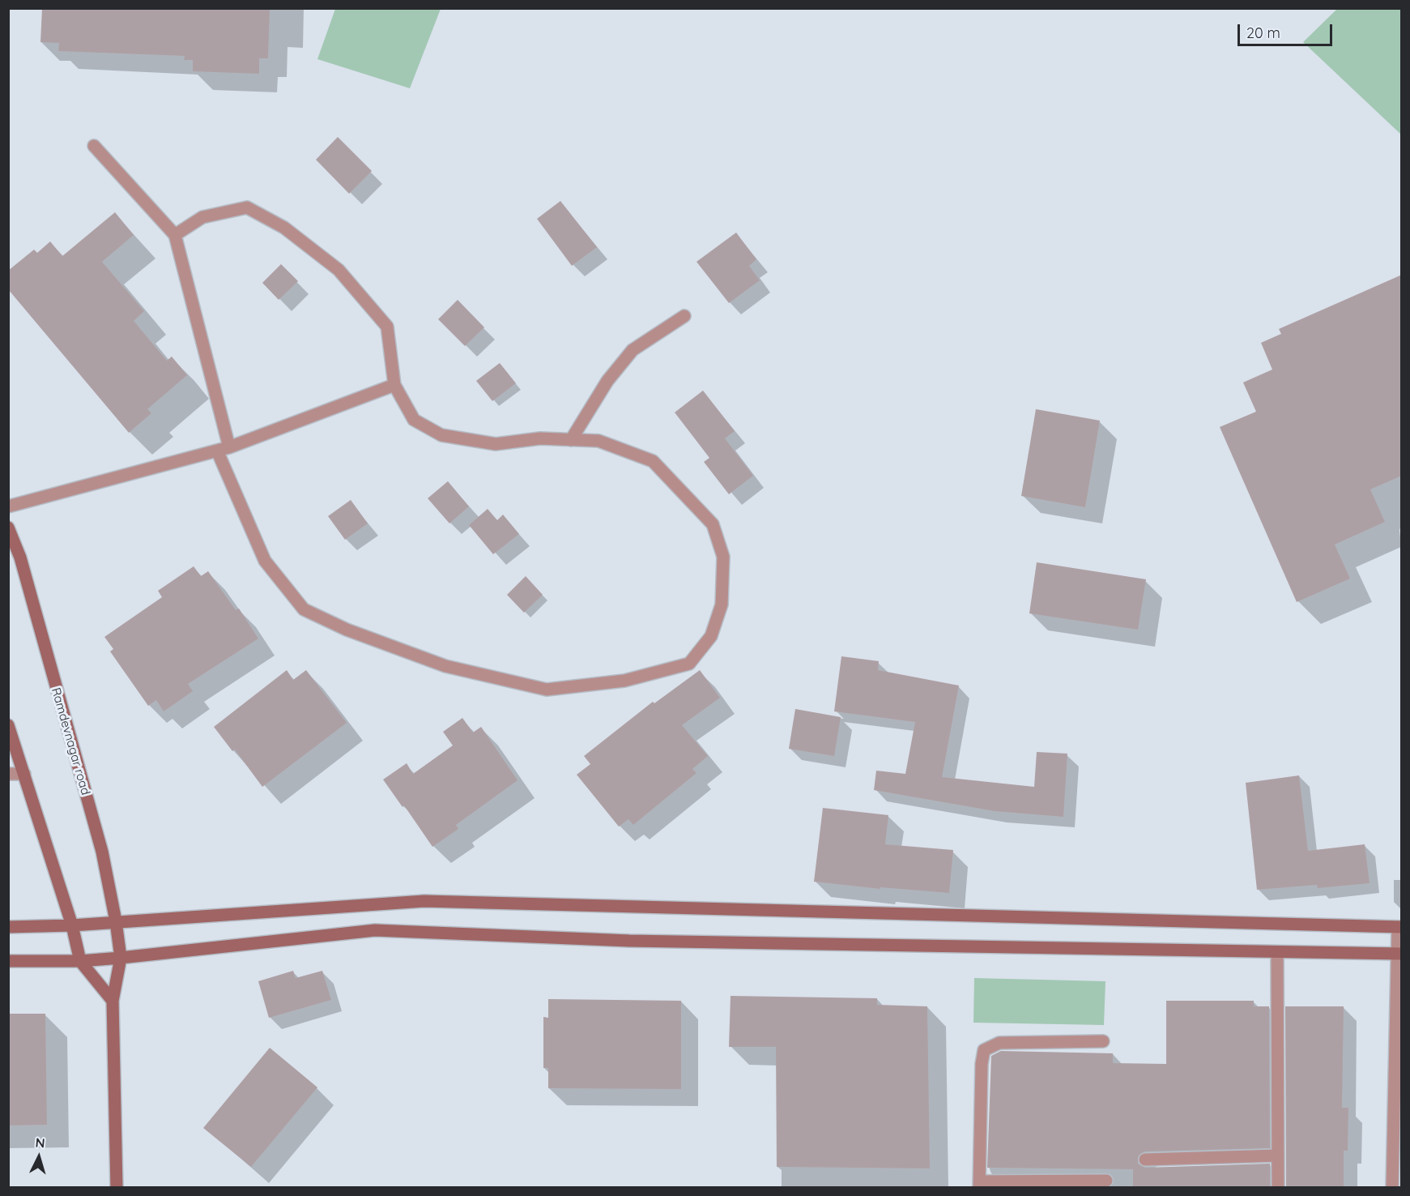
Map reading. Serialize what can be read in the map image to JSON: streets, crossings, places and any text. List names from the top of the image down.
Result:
{
  "streets": {
    "street": ["Ramdevnagar road"]
  },
  "scale_bar": "20 m",
  "north": "top"
}
